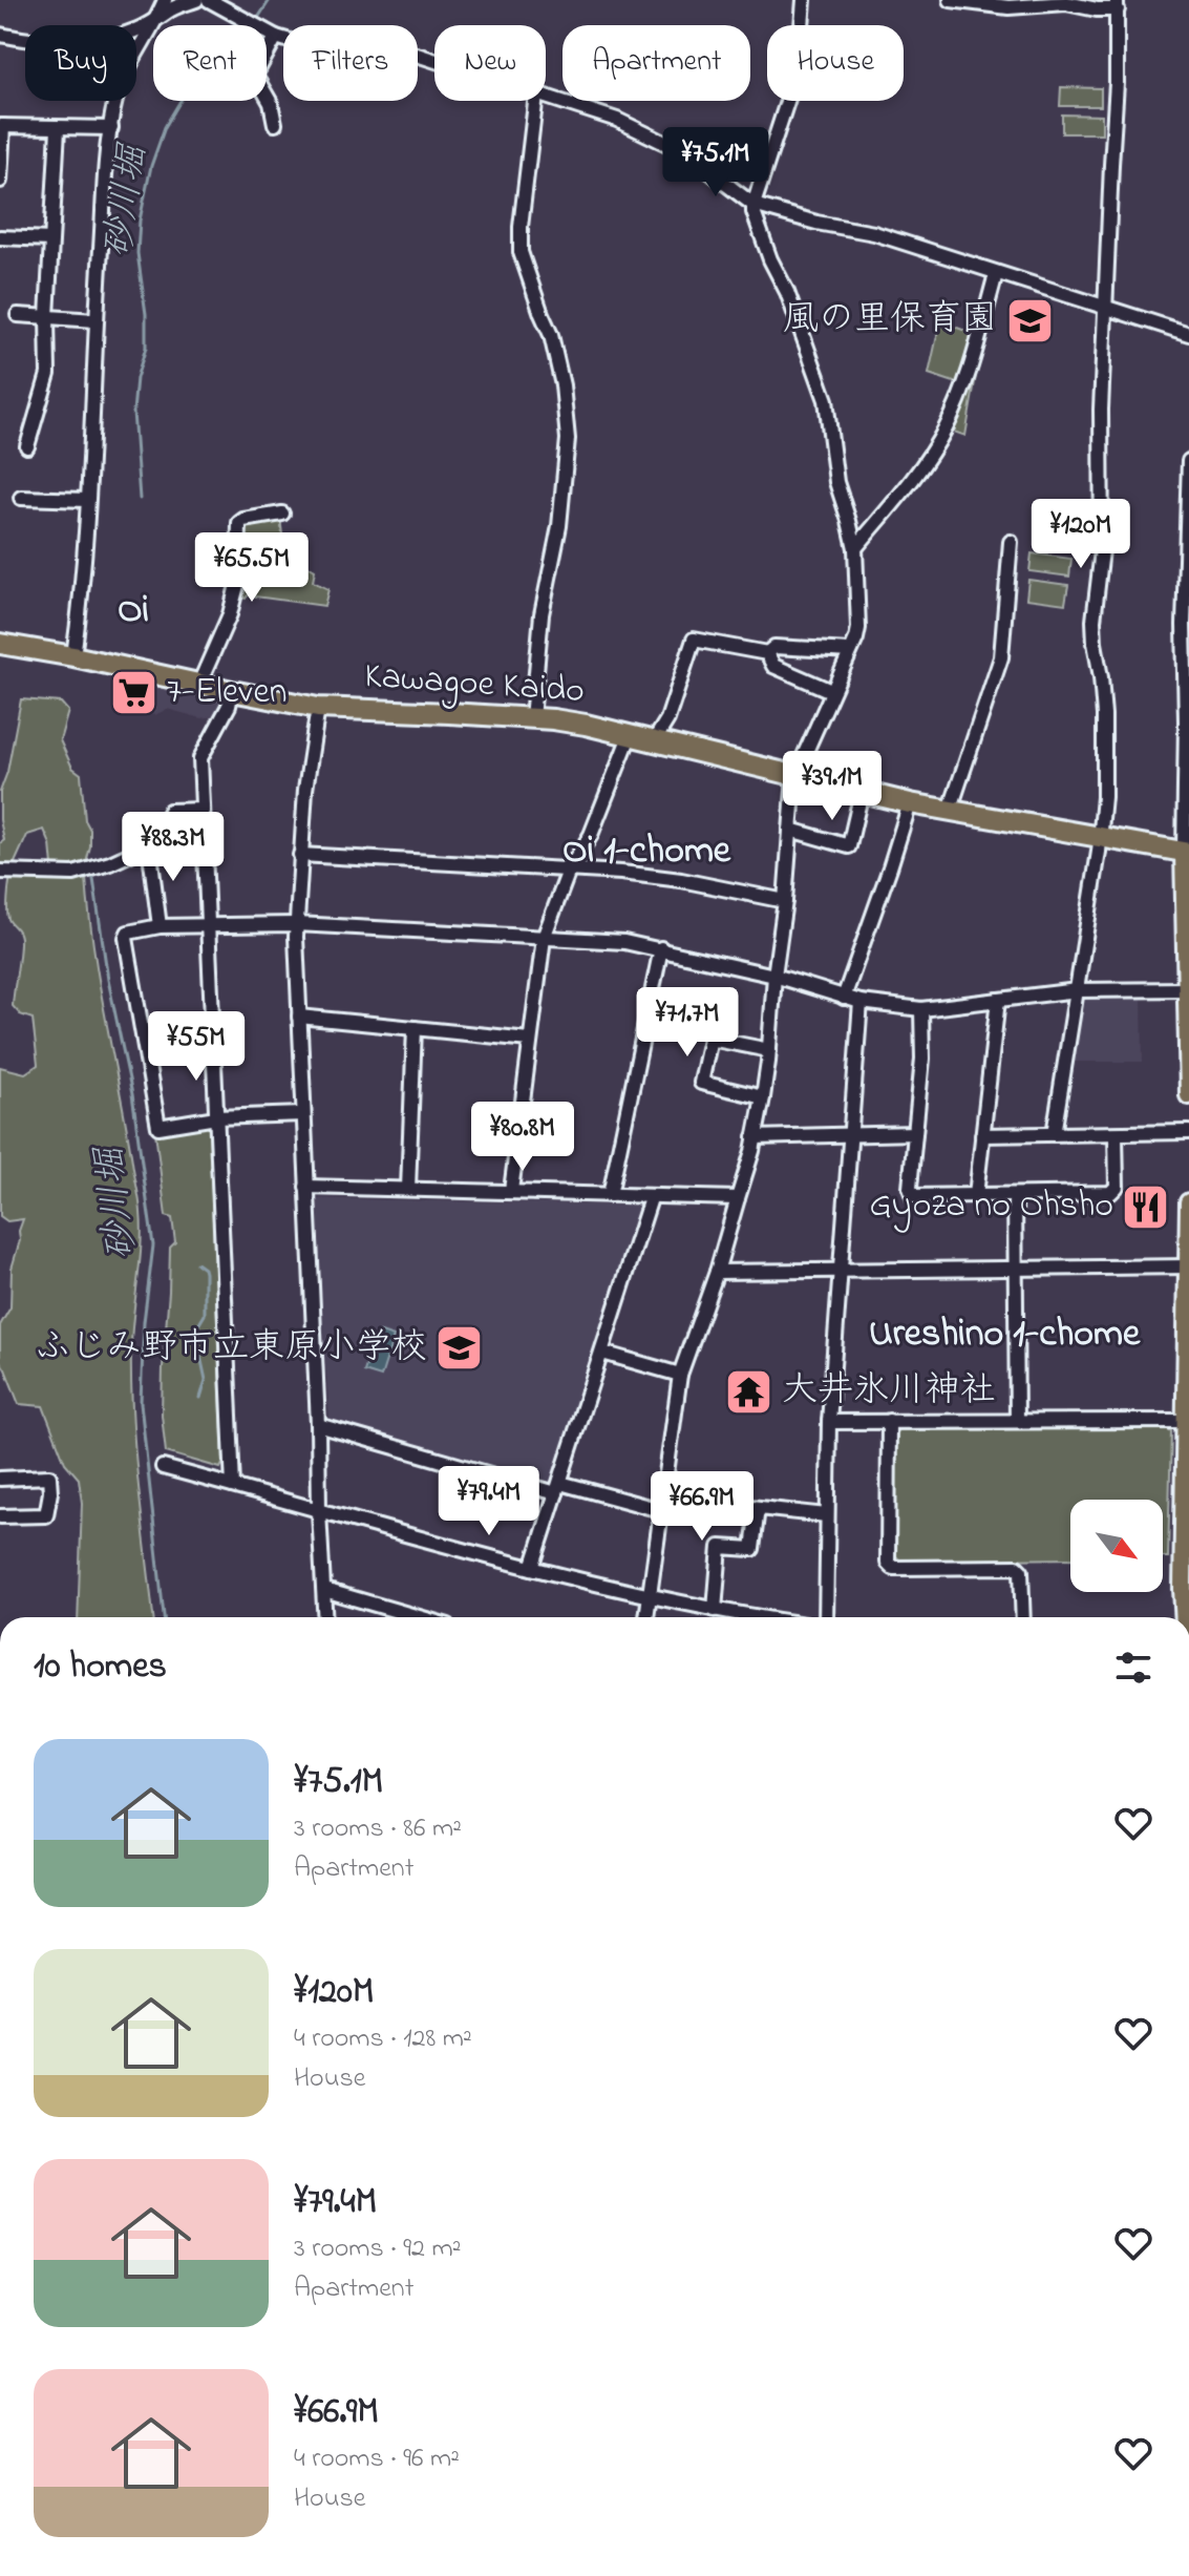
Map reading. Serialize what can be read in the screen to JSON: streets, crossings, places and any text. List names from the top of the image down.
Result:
{
  "streets": {
    "highway": ["Kawagoe Kaido"]
  },
  "districts": ["Oi", "Oi 1-chome", "Ureshino 1-chome"],
  "water": ["砂川堀"],
  "places": {
    "school or university": ["風の里保育園", "ふじみ野市立東原小学校"],
    "supermarket": ["7-Eleven"],
    "restaurant": ["Gyoza no Ohsho"],
    "temple": ["大井氷川神社"]
  },
  "north": "bottom right",
  "page": {
    "chip": [
      "Buy",
      "Rent",
      "Filters",
      "New",
      "Apartment",
      "House"
    ],
    "price": [
      "¥75.1M",
      "¥120M",
      "¥65.5M",
      "¥39.1M",
      "¥88.3M",
      "¥71.7M",
      "¥55M",
      "¥80.8M",
      "¥79.4M",
      "¥66.9M"
    ],
    "heading": "10 homes",
    "list": [
      {
        "name": "¥75.1M",
        "note": "3 rooms · 86 m² · Apartment"
      },
      {
        "name": "¥120M",
        "note": "4 rooms · 128 m² · House"
      },
      {
        "name": "¥79.4M",
        "note": "3 rooms · 92 m² · Apartment"
      },
      {
        "name": "¥66.9M",
        "note": "4 rooms · 96 m² · House"
      }
    ]
  }
}
